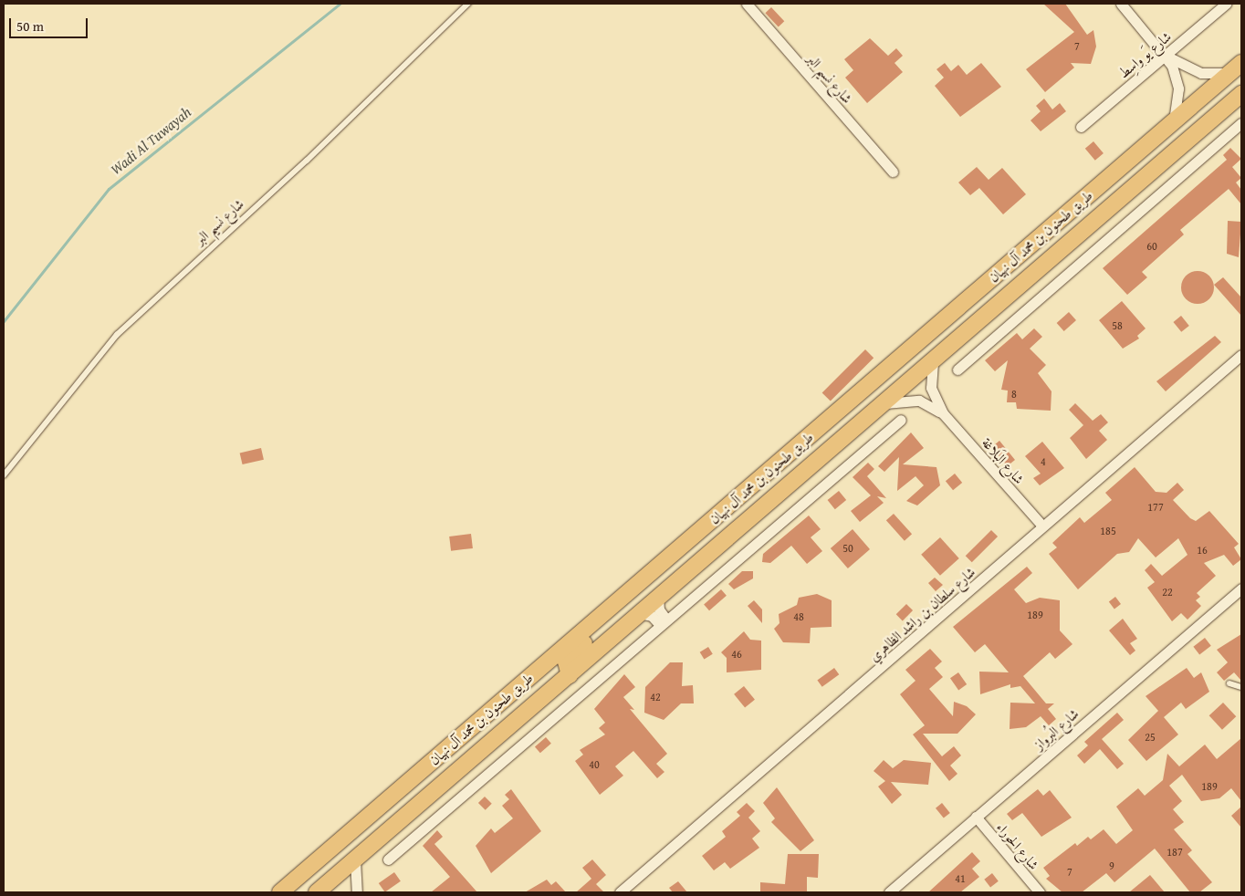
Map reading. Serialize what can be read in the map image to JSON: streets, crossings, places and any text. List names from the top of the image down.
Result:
{
  "streets": {
    "main road": ["طريق طحنون بن محمد آل نهيان"],
    "street": [
      "شارع يَو واسِط",
      "شارع نسيم البر",
      "شارع البَلاغة",
      "شارع سلطان بن راشد الظاهري",
      "شارع البُرواز",
      "شارع الحوراء"
    ]
  },
  "crossings": [
    ["طريق طحنون بن محمد آل نهيان", "شارع البَلاغة"],
    ["شارع البَلاغة", "شارع سلطان بن راشد الظاهري"],
    ["شارع البُرواز", "شارع الحوراء"]
  ],
  "water": ["Wadi Al Tuwayah"],
  "house_numbers": [
    "7",
    "60",
    "58",
    "8",
    "4",
    "177",
    "185",
    "50",
    "16",
    "22",
    "189",
    "48",
    "46",
    "42",
    "25",
    "40",
    "189",
    "187",
    "9",
    "7",
    "41"
  ],
  "scale_bar": "50 m"
}
